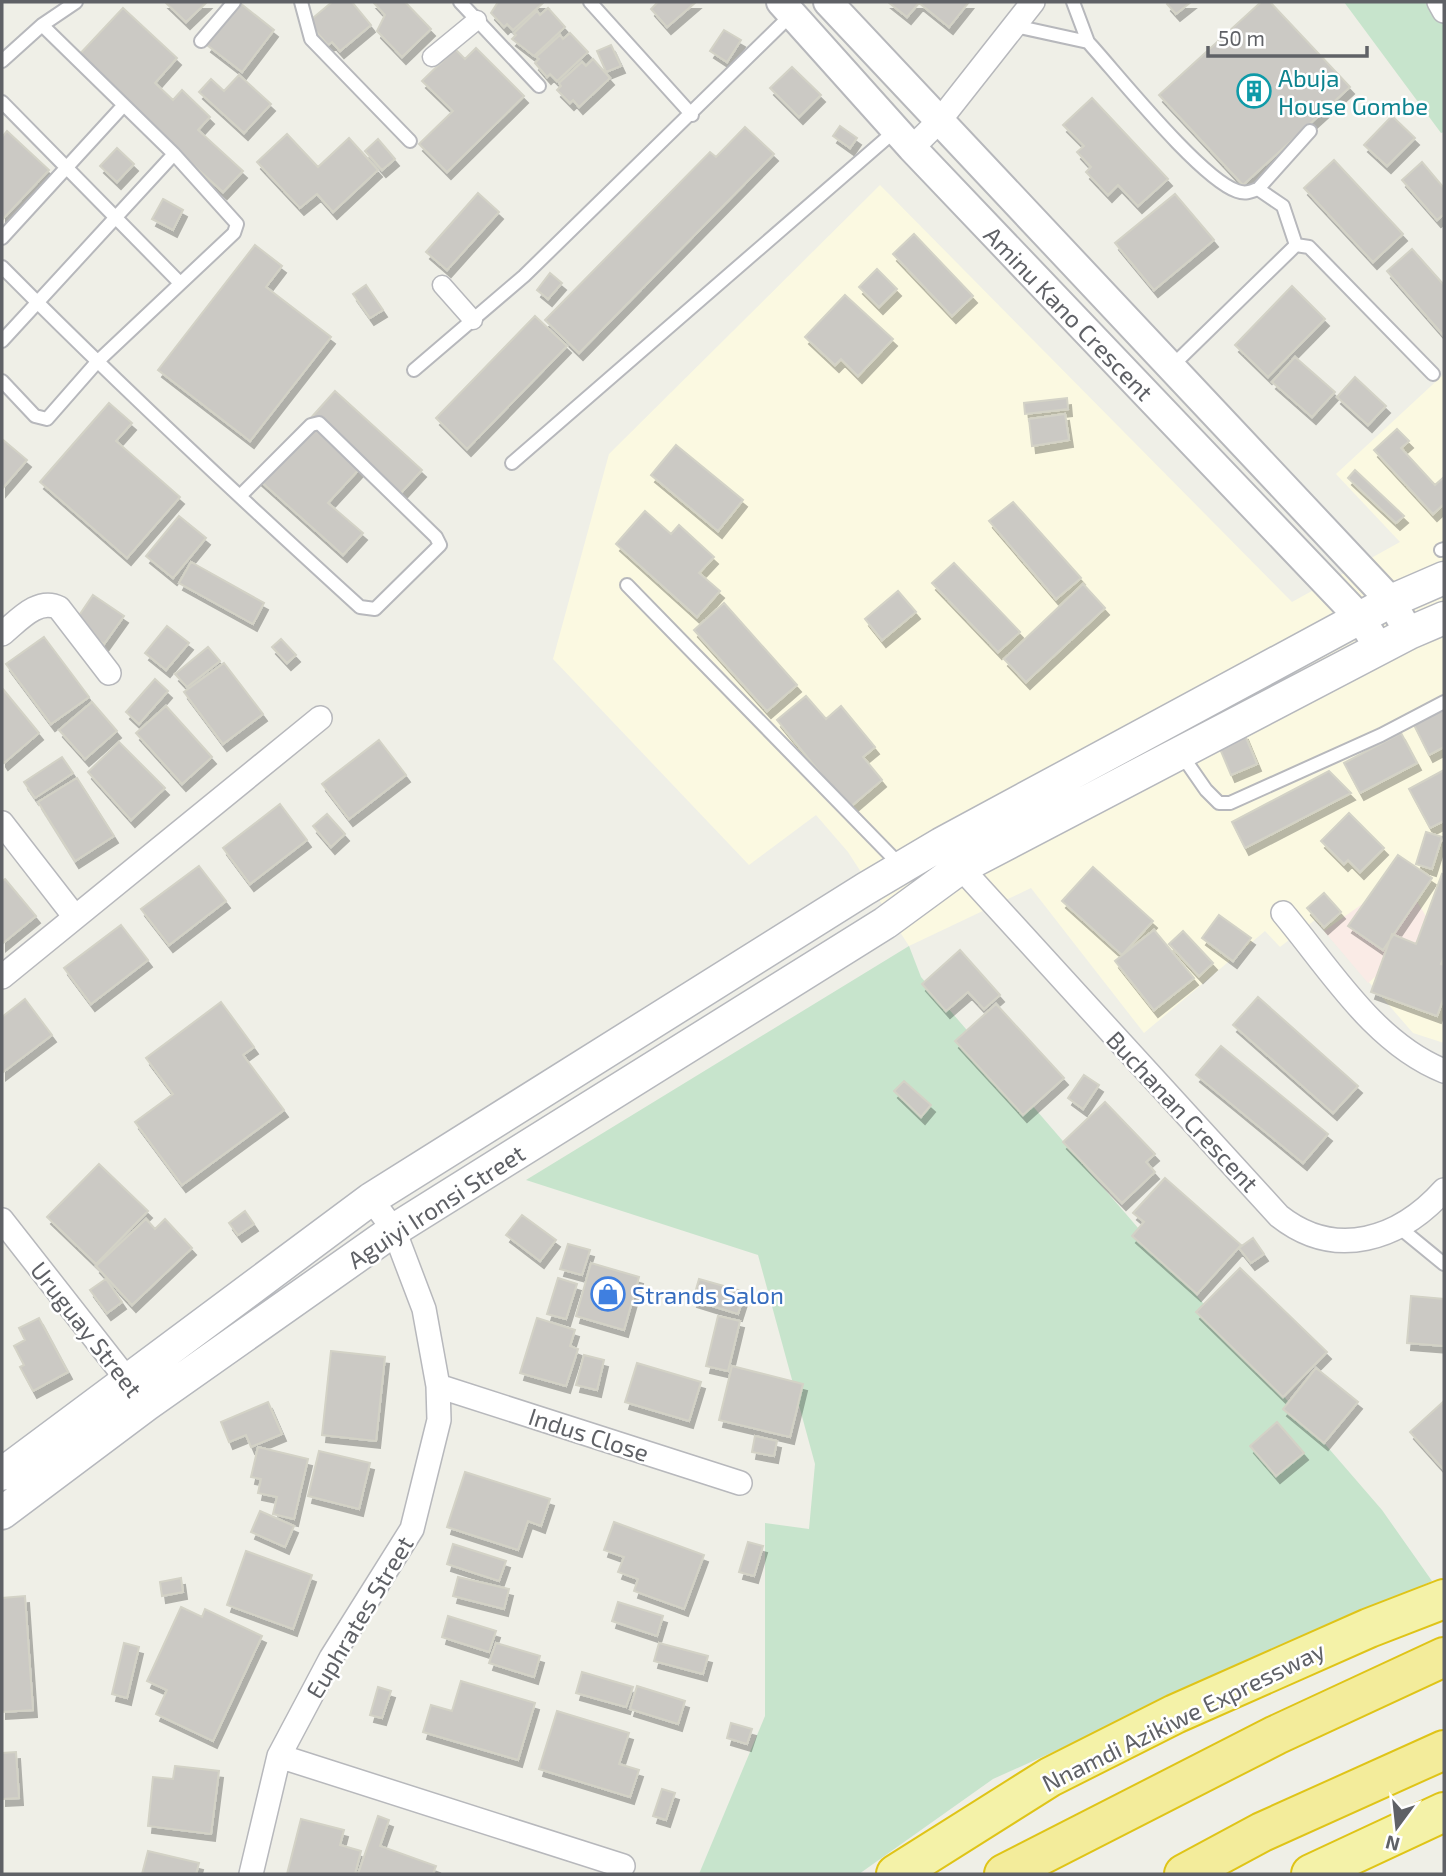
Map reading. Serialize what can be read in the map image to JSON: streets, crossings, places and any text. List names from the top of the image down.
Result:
{
  "streets": {
    "highway": ["Nnamdi Azikiwe Expressway"],
    "main road": ["Aguiyi Ironsi Street"],
    "street": [
      "Aminu Kano Crescent",
      "Buchanan Crescent",
      "Uruguay Street",
      "Indus Close",
      "Euphrates Street"
    ]
  },
  "crossings": [
    ["Buchanan Crescent", "Aguiyi Ironsi Street"],
    ["Aguiyi Ironsi Street", "Uruguay Street"],
    ["Aguiyi Ironsi Street", "Euphrates Street"],
    ["Indus Close", "Euphrates Street"]
  ],
  "places": {
    "building": ["Abuja House Gombe"],
    "shop": ["Strands Salon"]
  },
  "scale_bar": "50 m",
  "north": "bottom"
}
